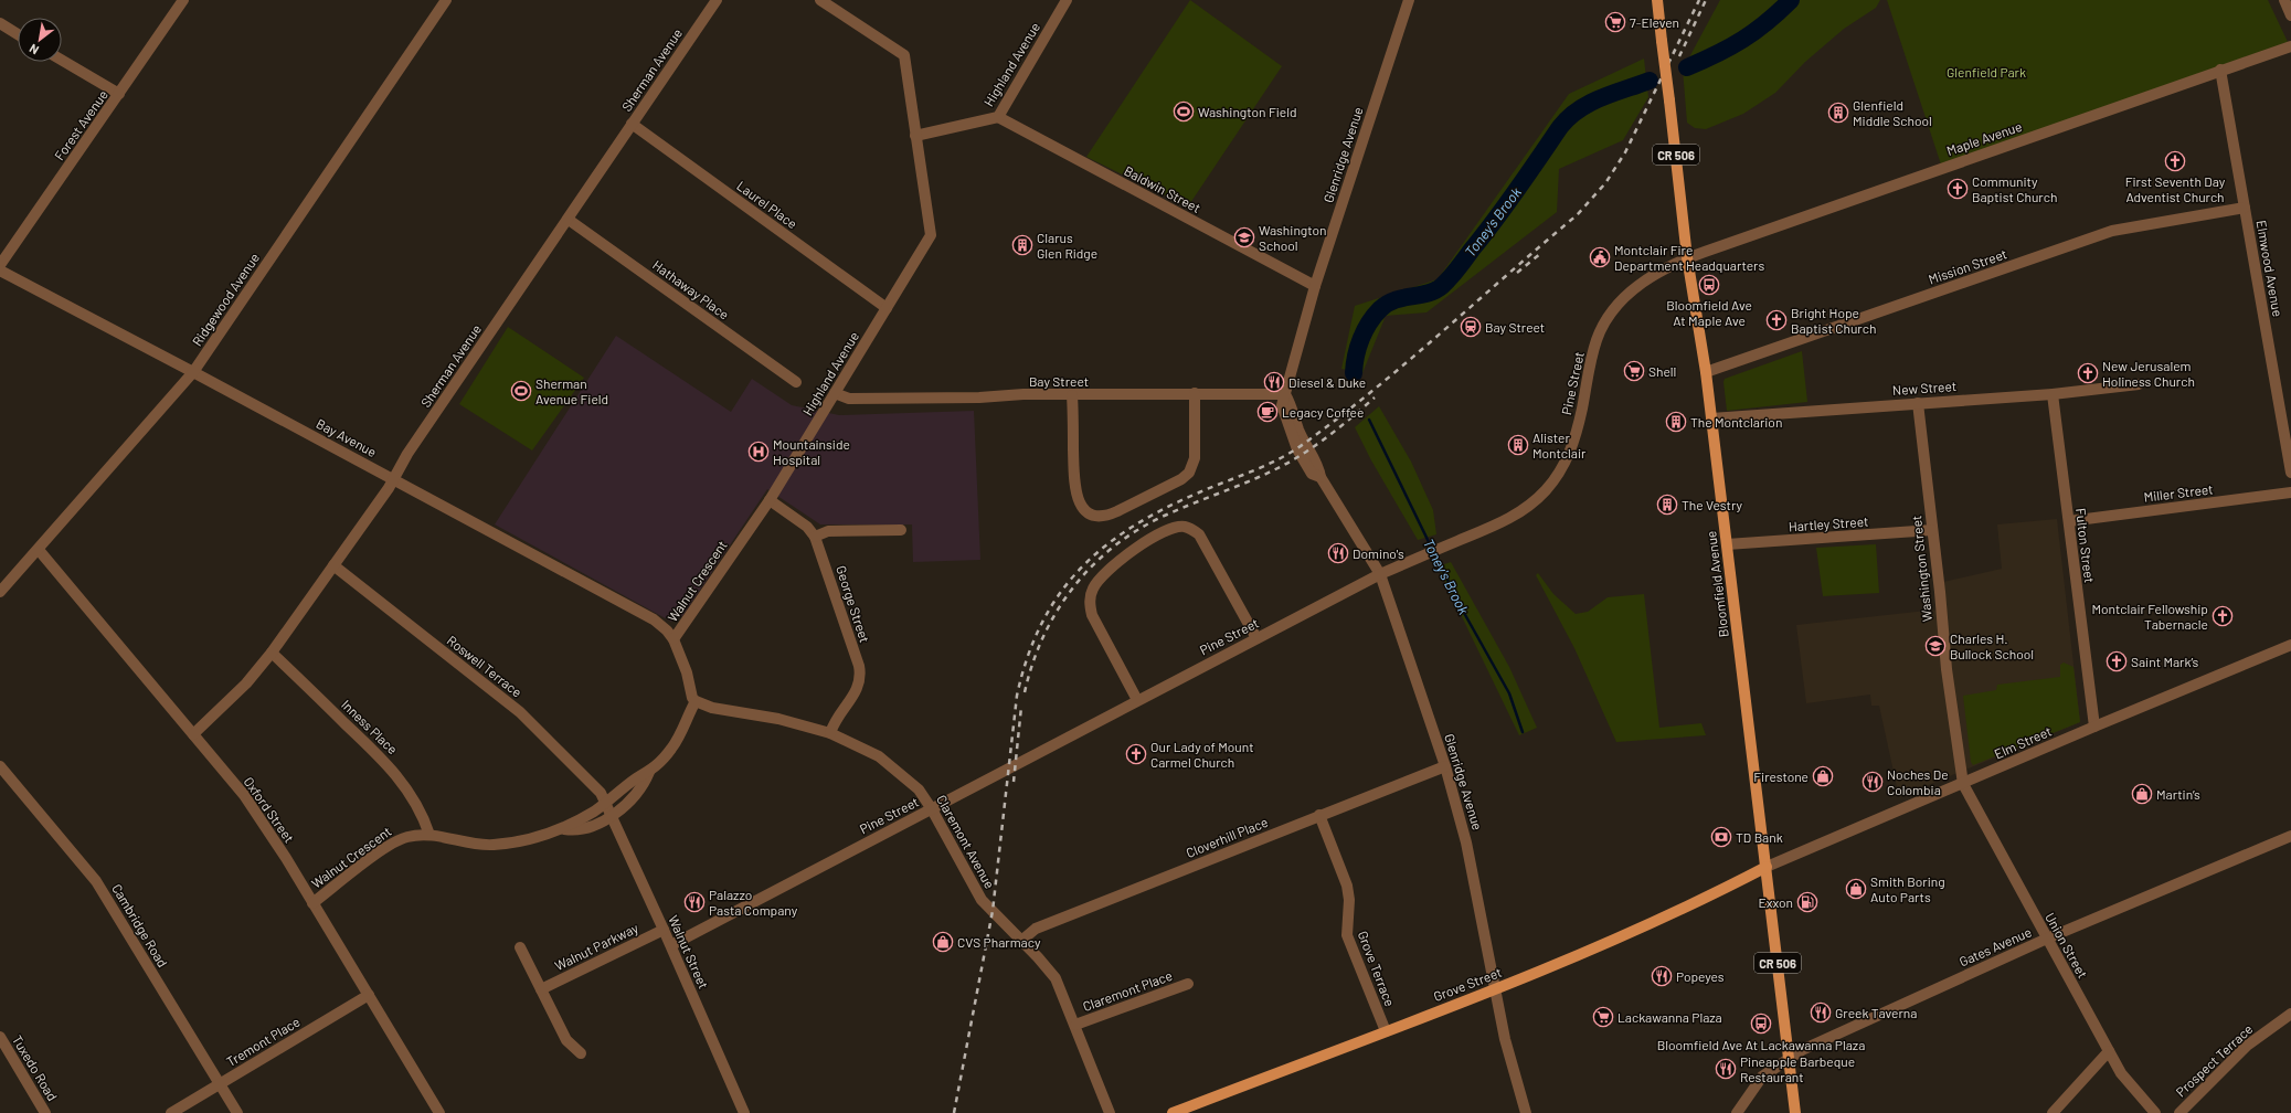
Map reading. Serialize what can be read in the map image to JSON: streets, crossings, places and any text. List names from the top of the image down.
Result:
{
  "streets": {
    "main road": ["CR 506", "Bloomfield Avenue", "Grove Street"],
    "street": [
      "Highland Avenue",
      "Sherman Avenue",
      "Forest Avenue",
      "Maple Avenue",
      "Glenridge Avenue",
      "Baldwin Street",
      "Laurel Place",
      "Mission Street",
      "Elmwood Avenue",
      "Hathaway Place",
      "Ridgewood Avenue",
      "Bay Street",
      "Pine Street",
      "New Street",
      "Bay Avenue",
      "Miller Street",
      "Hartley Street",
      "Fulton Street",
      "Washington Street",
      "Walnut Crescent",
      "George Street",
      "Roswell Terrace",
      "Inness Place",
      "Elm Street",
      "Oxford Street",
      "Cloverhill Place",
      "Claremont Avenue",
      "Cambridge Road",
      "Union Street",
      "Walnut Parkway",
      "Gates Avenue",
      "Walnut Street",
      "Grove Terrace",
      "Claremont Place",
      "Tremont Place",
      "Prospect Terrace",
      "Tuxedo Road"
    ]
  },
  "crossings": [
    ["Highland Avenue", "Baldwin Street"],
    ["Highland Avenue", "Laurel Place"],
    ["Highland Avenue", "Bay Street"],
    ["Highland Avenue", "Walnut Crescent"],
    ["Highland Avenue", "George Street"],
    ["Sherman Avenue", "Laurel Place"],
    ["Sherman Avenue", "Hathaway Place"],
    ["Sherman Avenue", "Bay Avenue"],
    ["Sherman Avenue", "Roswell Terrace"],
    ["Sherman Avenue", "Inness Place"],
    ["Sherman Avenue", "Oxford Street"],
    ["Maple Avenue", "Elmwood Avenue"],
    ["Maple Avenue", "Pine Street"],
    ["Maple Avenue", "Bloomfield Avenue"],
    ["Glenridge Avenue", "Baldwin Street"],
    ["Glenridge Avenue", "Bay Street"],
    ["Glenridge Avenue", "Pine Street"],
    ["Glenridge Avenue", "Cloverhill Place"],
    ["Glenridge Avenue", "Grove Street"],
    ["Mission Street", "Elmwood Avenue"],
    ["Mission Street", "Bloomfield Avenue"],
    ["Ridgewood Avenue", "Bay Avenue"],
    ["Ridgewood Avenue", "Oxford Street"],
    ["Pine Street", "Bloomfield Avenue"],
    ["Pine Street", "Claremont Avenue"],
    ["Pine Street", "Walnut Street"],
    ["New Street", "Fulton Street"],
    ["New Street", "Washington Street"],
    ["New Street", "Bloomfield Avenue"],
    ["Bay Avenue", "Walnut Crescent"],
    ["Miller Street", "Fulton Street"],
    ["Hartley Street", "Washington Street"],
    ["Hartley Street", "Bloomfield Avenue"],
    ["Fulton Street", "Elm Street"],
    ["Washington Street", "Elm Street"],
    ["Washington Street", "Union Street"],
    ["Walnut Crescent", "George Street"],
    ["Walnut Crescent", "Roswell Terrace"],
    ["Walnut Crescent", "Inness Place"],
    ["Walnut Crescent", "Oxford Street"],
    ["Walnut Crescent", "Claremont Avenue"],
    ["Walnut Crescent", "Walnut Street"],
    ["Bloomfield Avenue", "Elm Street"],
    ["Bloomfield Avenue", "Gates Avenue"],
    ["Bloomfield Avenue", "Grove Street"],
    ["George Street", "Claremont Avenue"],
    ["Roswell Terrace", "Walnut Street"],
    ["Elm Street", "Union Street"],
    ["Elm Street", "Grove Street"],
    ["Oxford Street", "Tremont Place"],
    ["Cloverhill Place", "Claremont Avenue"],
    ["Cloverhill Place", "Grove Terrace"],
    ["Claremont Avenue", "Claremont Place"],
    ["Cambridge Road", "Tremont Place"],
    ["Union Street", "Gates Avenue"],
    ["Walnut Parkway", "Walnut Street"],
    ["Grove Terrace", "Grove Street"]
  ],
  "water": ["Toney's Brook"],
  "parks": ["Glenfield Park"],
  "places": {
    "supermarket": ["7-Eleven", "Shell", "Lackawanna Plaza"],
    "sports": ["Washington Field", "Sherman Avenue Field"],
    "building": [
      "Glenfield Middle School",
      "Clarus Glen Ridge",
      "The Montclarion",
      "Alister Montclair",
      "The Vestry"
    ],
    "church": [
      "First Seventh Day Adventist Church",
      "Community Baptist Church",
      "Bright Hope Baptist Church",
      "New Jerusalem Holiness Church",
      "Montclair Fellowship Tabernacle",
      "Saint Mark’s",
      "Our Lady of Mount Carmel Church"
    ],
    "school or university": ["Washington School", "Charles H. Bullock School"],
    "public building": ["Montclair Fire Department Headquarters"],
    "bus stop": ["Bloomfield Ave At Maple Ave", "Bloomfield Ave At Lackawanna Plaza"],
    "station": ["Bay Street"],
    "restaurant": [
      "Diesel & Duke",
      "Domino's",
      "Noches De Colombia",
      "Palazzo Pasta Company",
      "Popeyes",
      "Greek Taverna",
      "Pineapple Barbeque Restaurant"
    ],
    "cafe": ["Legacy Coffee"],
    "hospital": ["Mountainside Hospital"],
    "shop": [
      "Firestone",
      "Martin’s",
      "Smith Boring Auto Parts",
      "CVS Pharmacy"
    ],
    "bank": ["TD Bank"],
    "fuel station": ["Exxon"]
  },
  "north": "bottom left"
}
